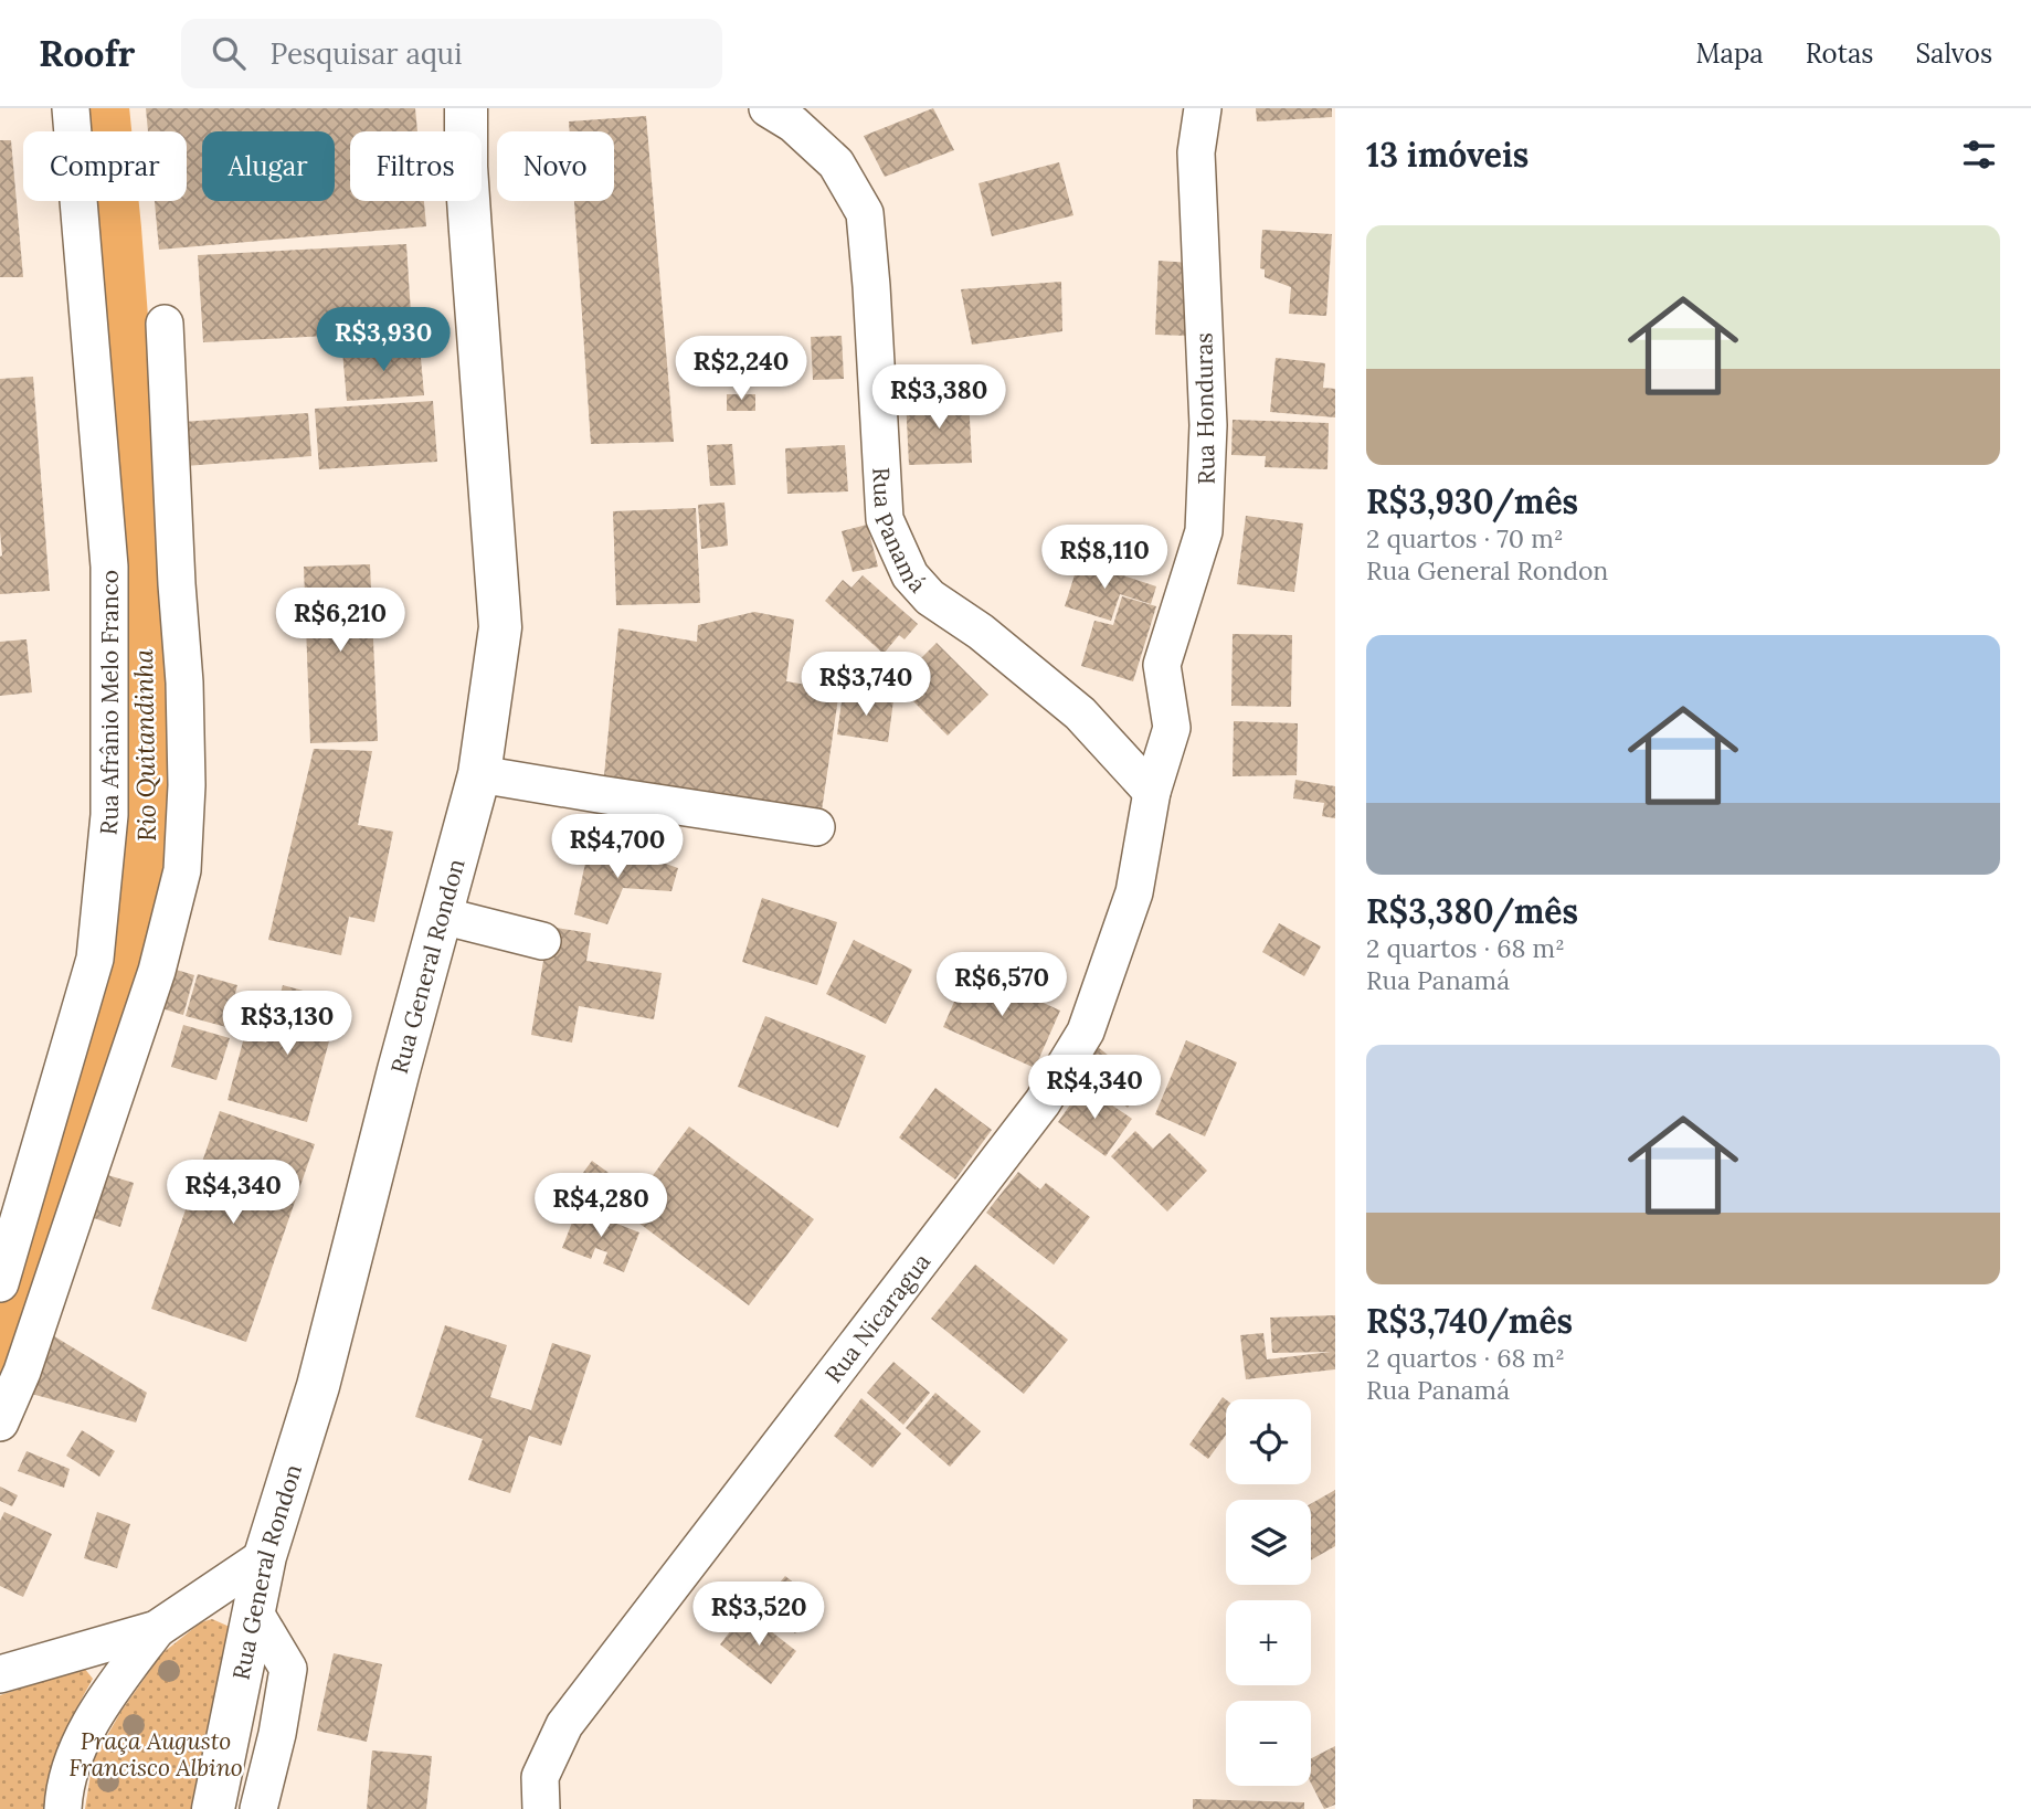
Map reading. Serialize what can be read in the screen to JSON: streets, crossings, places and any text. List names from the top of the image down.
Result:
{
  "streets": {
    "main road": ["Rua General Rondon"],
    "street": [
      "Rua Honduras",
      "Rua Panamá",
      "Rua Afrânio Melo Franco",
      "Rua Nicaragua"
    ]
  },
  "crossings": [
    ["Rua Honduras", "Rua Panamá"],
    ["Rua Honduras", "Rua Nicaragua"],
    ["Rua Panamá", "Rua Nicaragua"]
  ],
  "water": ["Rio Quitandinha"],
  "parks": ["Praça Augusto Francisco Albino"],
  "page": {
    "header": "Roofr",
    "search": "Pesquisar aqui",
    "nav": ["Mapa", "Rotas", "Salvos"],
    "heading": "13 imóveis",
    "chip": [
      "Comprar",
      "Alugar",
      "Filtros",
      "Novo"
    ],
    "list": [
      {
        "name": "R$3,930/mês",
        "note": "2 quartos · 70 m² · Rua General Rondon"
      },
      {
        "name": "R$3,380/mês",
        "note": "2 quartos · 68 m² · Rua Panamá"
      },
      {
        "name": "R$3,740/mês",
        "note": "2 quartos · 68 m² · Rua Panamá"
      }
    ],
    "price": [
      "R$3,930",
      "R$2,240",
      "R$3,380",
      "R$8,110",
      "R$6,210",
      "R$3,740",
      "R$4,700",
      "R$6,570",
      "R$3,130",
      "R$4,340",
      "R$4,340",
      "R$4,280",
      "R$3,520"
    ],
    "map_buttons": ["+", "−"]
  }
}
